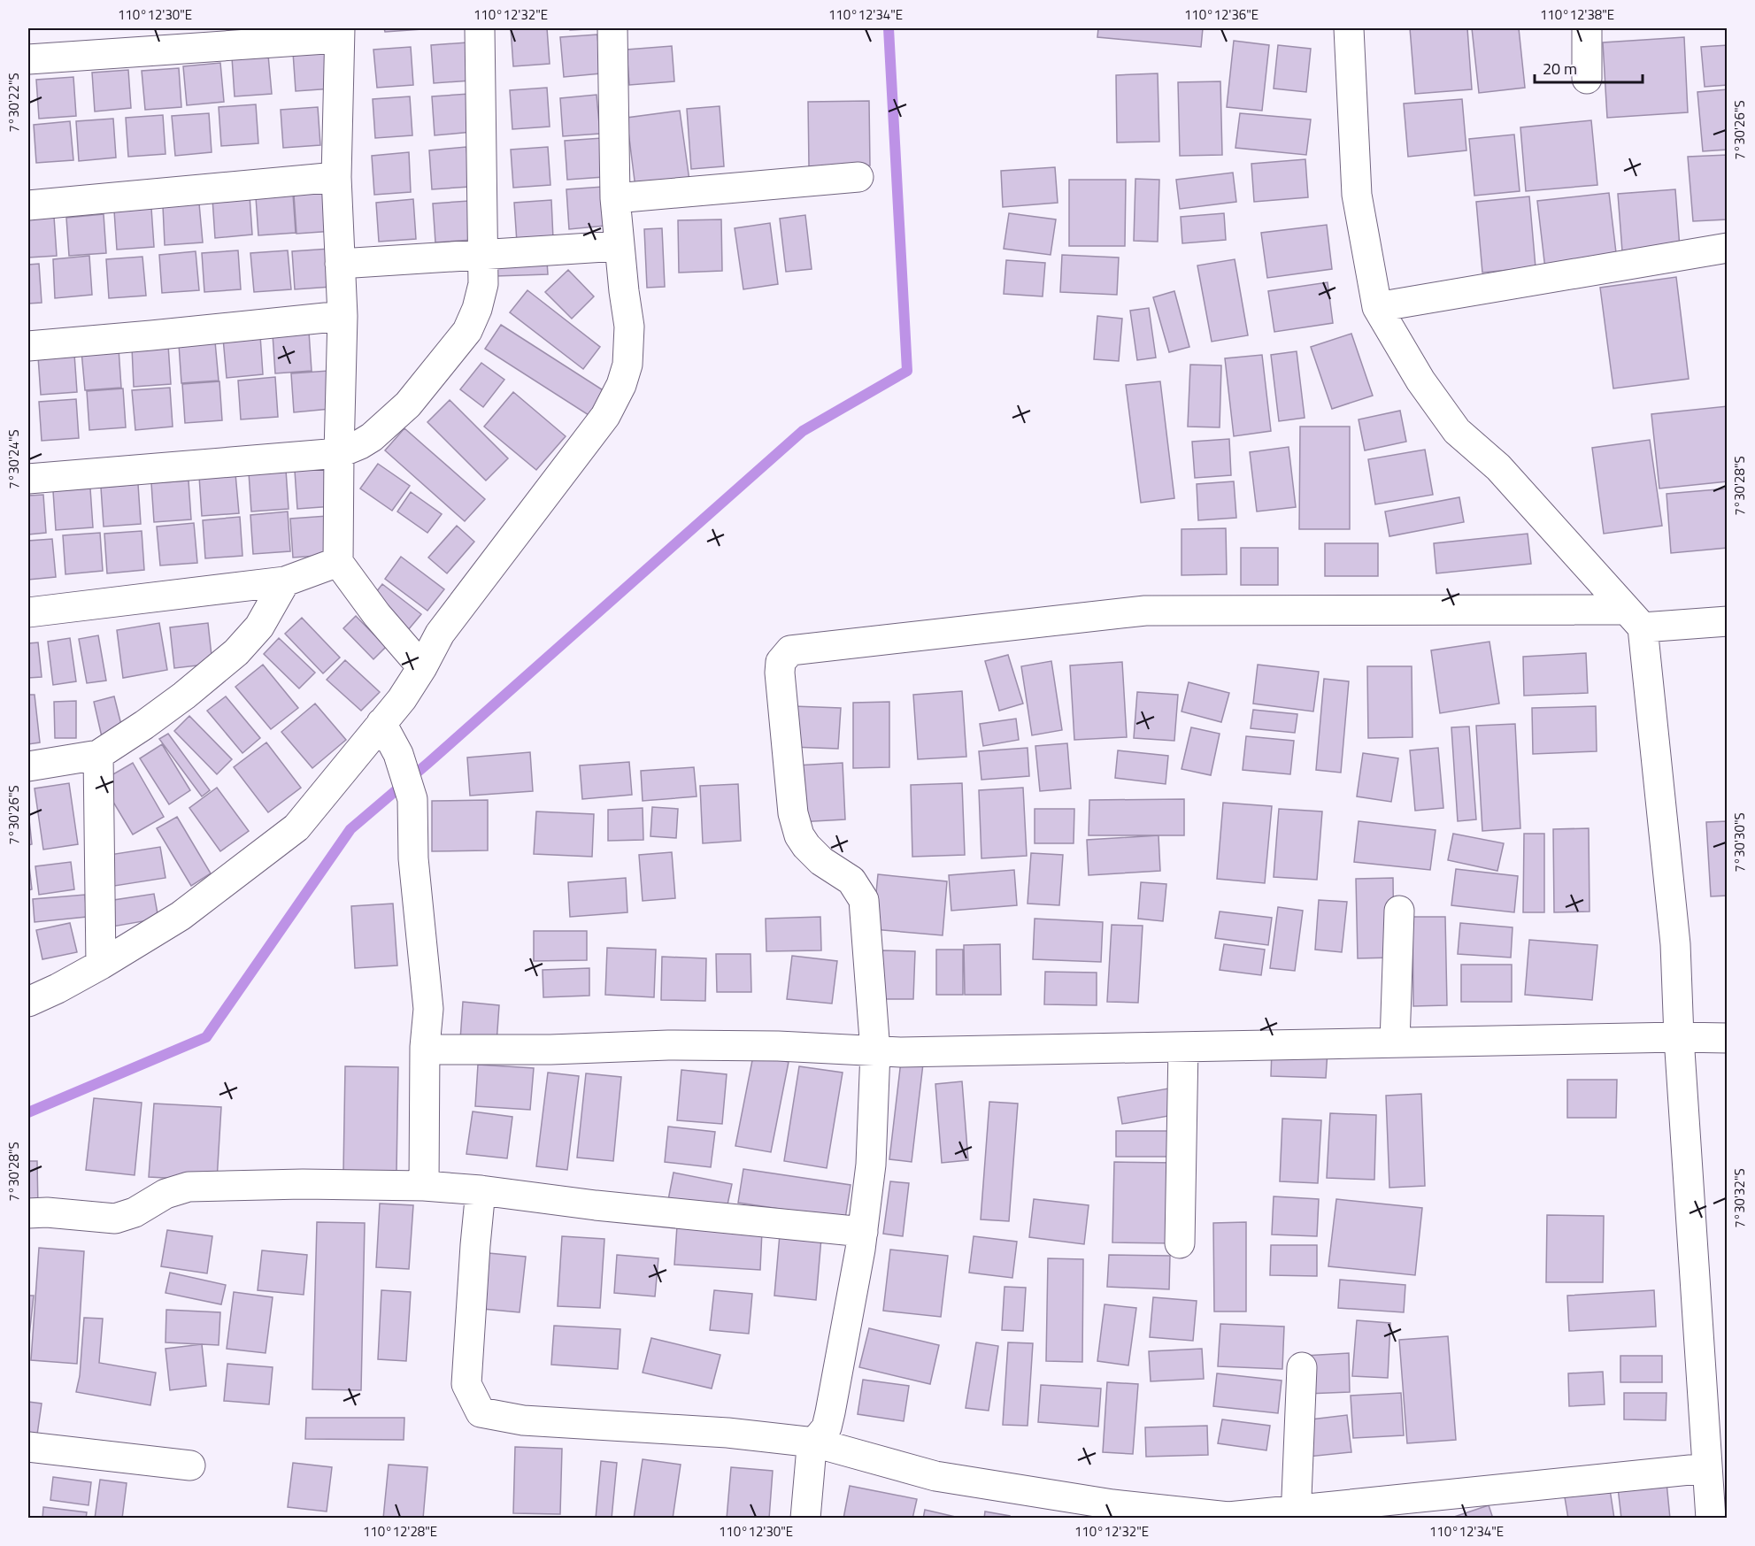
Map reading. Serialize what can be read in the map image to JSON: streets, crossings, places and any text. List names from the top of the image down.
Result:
{
  "scale_bar": "20 m",
  "coordinates": [
    "110°12'30\"E",
    "110°12'32\"E",
    "110°12'34\"E",
    "110°12'36\"E",
    "110°12'38\"E",
    "7°30'22\"S",
    "7°30'26\"S",
    "7°30'24\"S",
    "7°30'28\"S",
    "7°30'30\"S",
    "7°30'32\"S",
    "110°12'28\"E"
  ]
}
